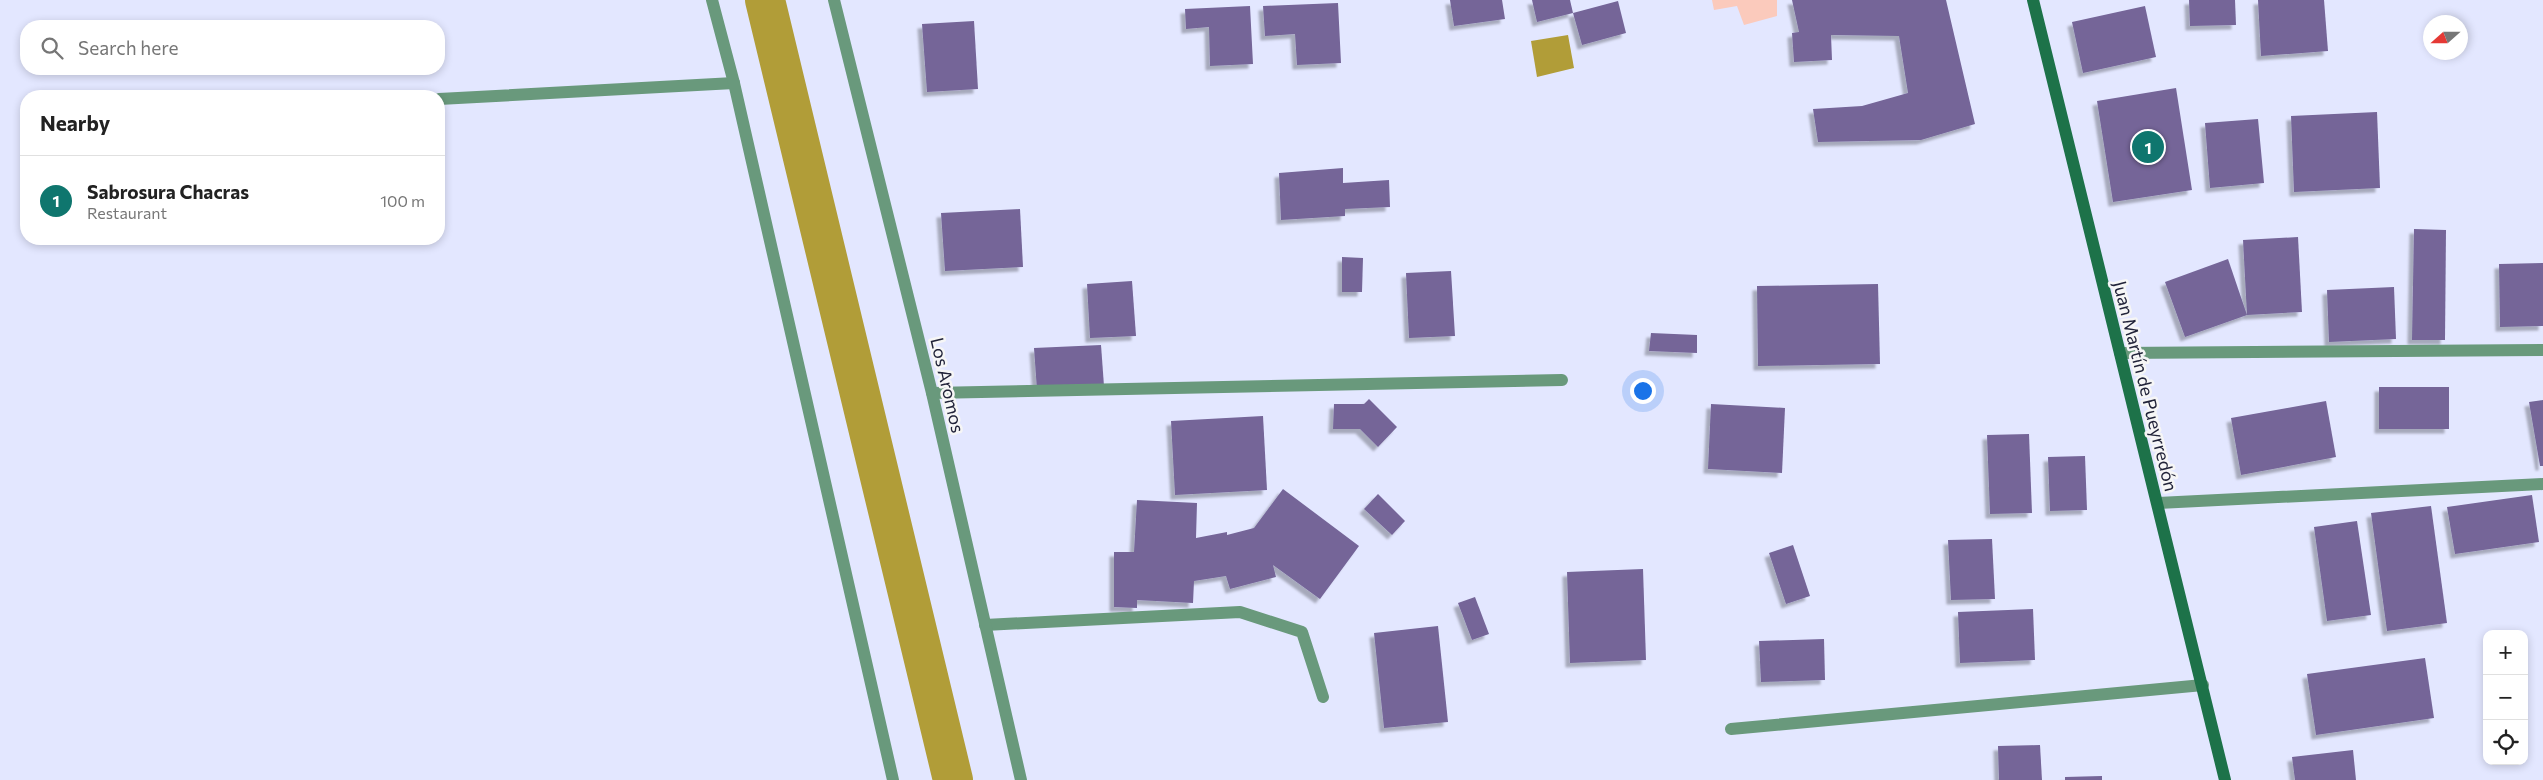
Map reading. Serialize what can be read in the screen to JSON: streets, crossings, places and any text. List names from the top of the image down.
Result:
{
  "streets": {
    "main road": ["Juan Martín de Pueyrredón"],
    "street": ["Los Aromos"]
  },
  "north": "left",
  "page": {
    "search": "Search here",
    "heading": "Nearby",
    "pins": "1",
    "list": [
      {
        "mark": "1",
        "name": "Sabrosura Chacras",
        "note": "Restaurant",
        "value": "100 m"
      }
    ],
    "map_buttons": ["+", "−"]
  }
}
